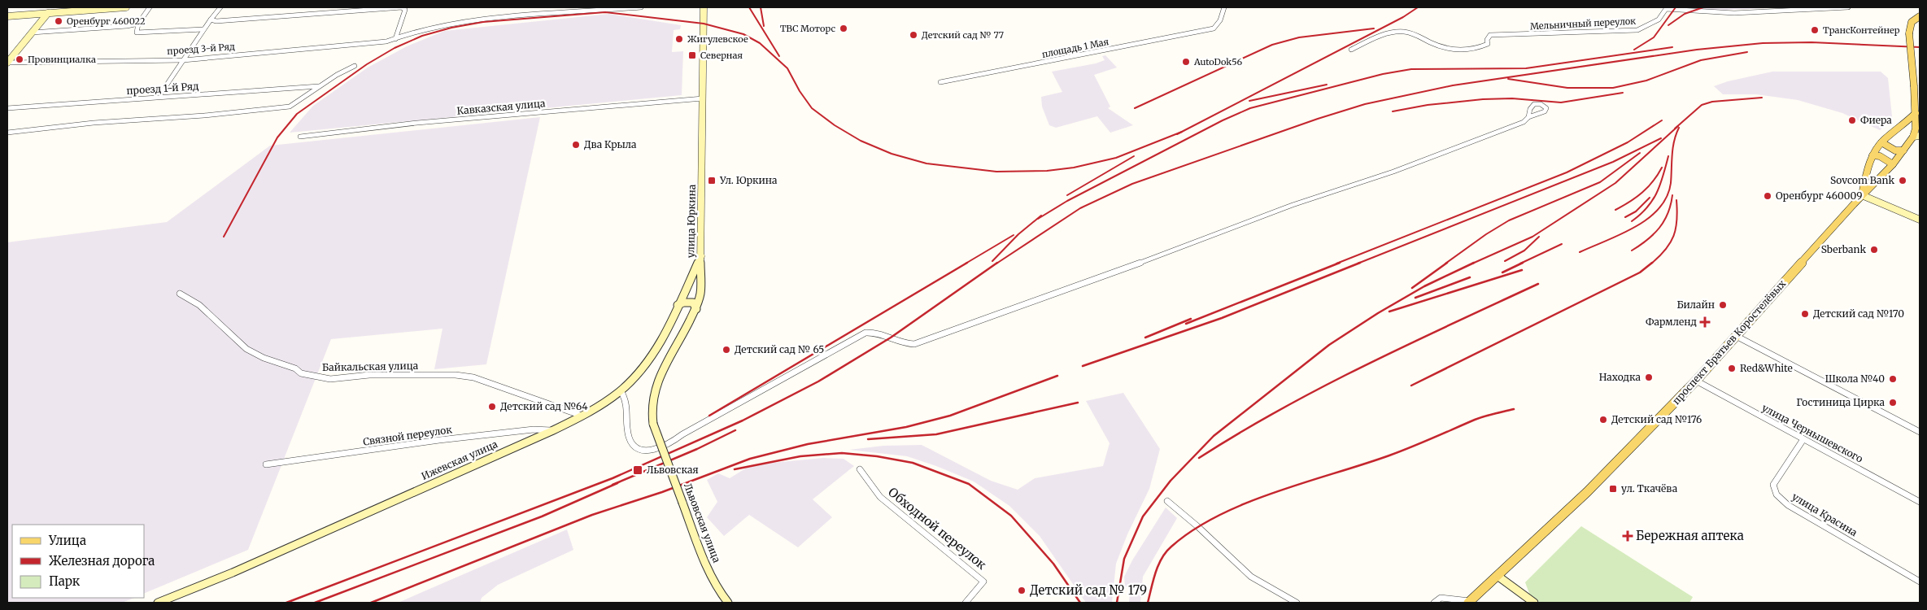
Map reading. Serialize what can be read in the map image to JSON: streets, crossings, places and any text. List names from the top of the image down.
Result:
{
  "streets": {
    "main road": ["проспект Братьев Коростелёвых"],
    "street": [
      "Мельничный переулок",
      "площадь 1 Мая",
      "проезд 3-й Ряд",
      "проезд 1-й Ряд",
      "Кавказская улица",
      "улица Юркина",
      "Байкальская улица",
      "улица Чернышевского",
      "Связной переулок",
      "Ижевская улица",
      "улица Красина",
      "Львовская улица",
      "Обходной переулок"
    ]
  },
  "crossings": [
    ["Кавказская улица", "улица Юркина"],
    ["улица Юркина", "Ижевская улица"],
    ["улица Юркина", "Львовская улица"],
    ["проспект Братьев Коростелёвых", "улица Чернышевского"],
    ["Байкальская улица", "Ижевская улица"],
    ["улица Чернышевского", "улица Красина"],
    ["Связной переулок", "Ижевская улица"]
  ],
  "places": {
    "other": [
      "Оренбург 460022",
      "ТВС Моторс",
      "ТрансКонтейнер",
      "Детский сад № 77",
      "Жигулевское",
      "Провинциалка",
      "AutoDok56",
      "Фиера",
      "Два Крыла",
      "Sovcom Bank",
      "Оренбург 460009",
      "Sberbank",
      "Билайн",
      "Детский сад №170",
      "Детский сад № 65",
      "Red&White",
      "Находка",
      "Школа №40",
      "Гостиница Цирка",
      "Детский сад №64",
      "Детский сад №176",
      "Детский сад № 179"
    ],
    "transit": [
      "Северная",
      "Ул. Юркина",
      "Львовская",
      "ул. Ткачёва"
    ],
    "health": ["Фармленд", "Бережная аптека"]
  },
  "legend": ["Улица", "Железная дорога", "Парк"]
}
